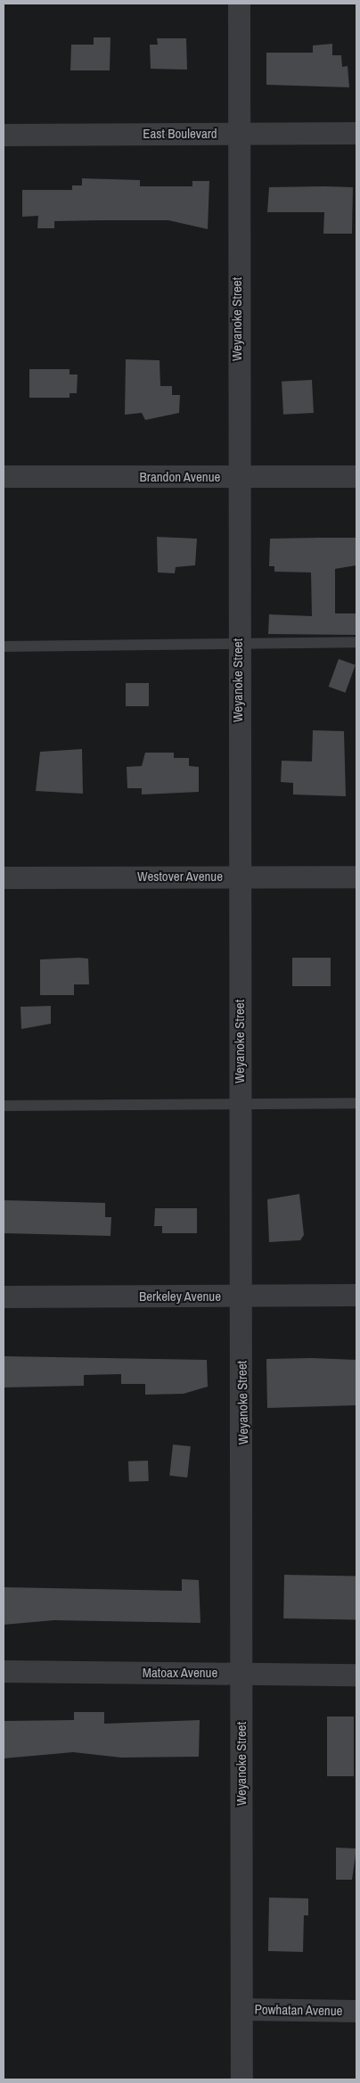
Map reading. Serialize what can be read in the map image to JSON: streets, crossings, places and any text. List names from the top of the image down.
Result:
{
  "streets": {
    "street": [
      "East Boulevard",
      "Weyanoke Street",
      "Brandon Avenue",
      "Westover Avenue",
      "Berkeley Avenue",
      "Matoax Avenue",
      "Powhatan Avenue"
    ]
  },
  "crossings": [
    ["East Boulevard", "Weyanoke Street"],
    ["Weyanoke Street", "Brandon Avenue"],
    ["Weyanoke Street", "Westover Avenue"],
    ["Weyanoke Street", "Berkeley Avenue"],
    ["Weyanoke Street", "Matoax Avenue"],
    ["Weyanoke Street", "Powhatan Avenue"]
  ]
}
